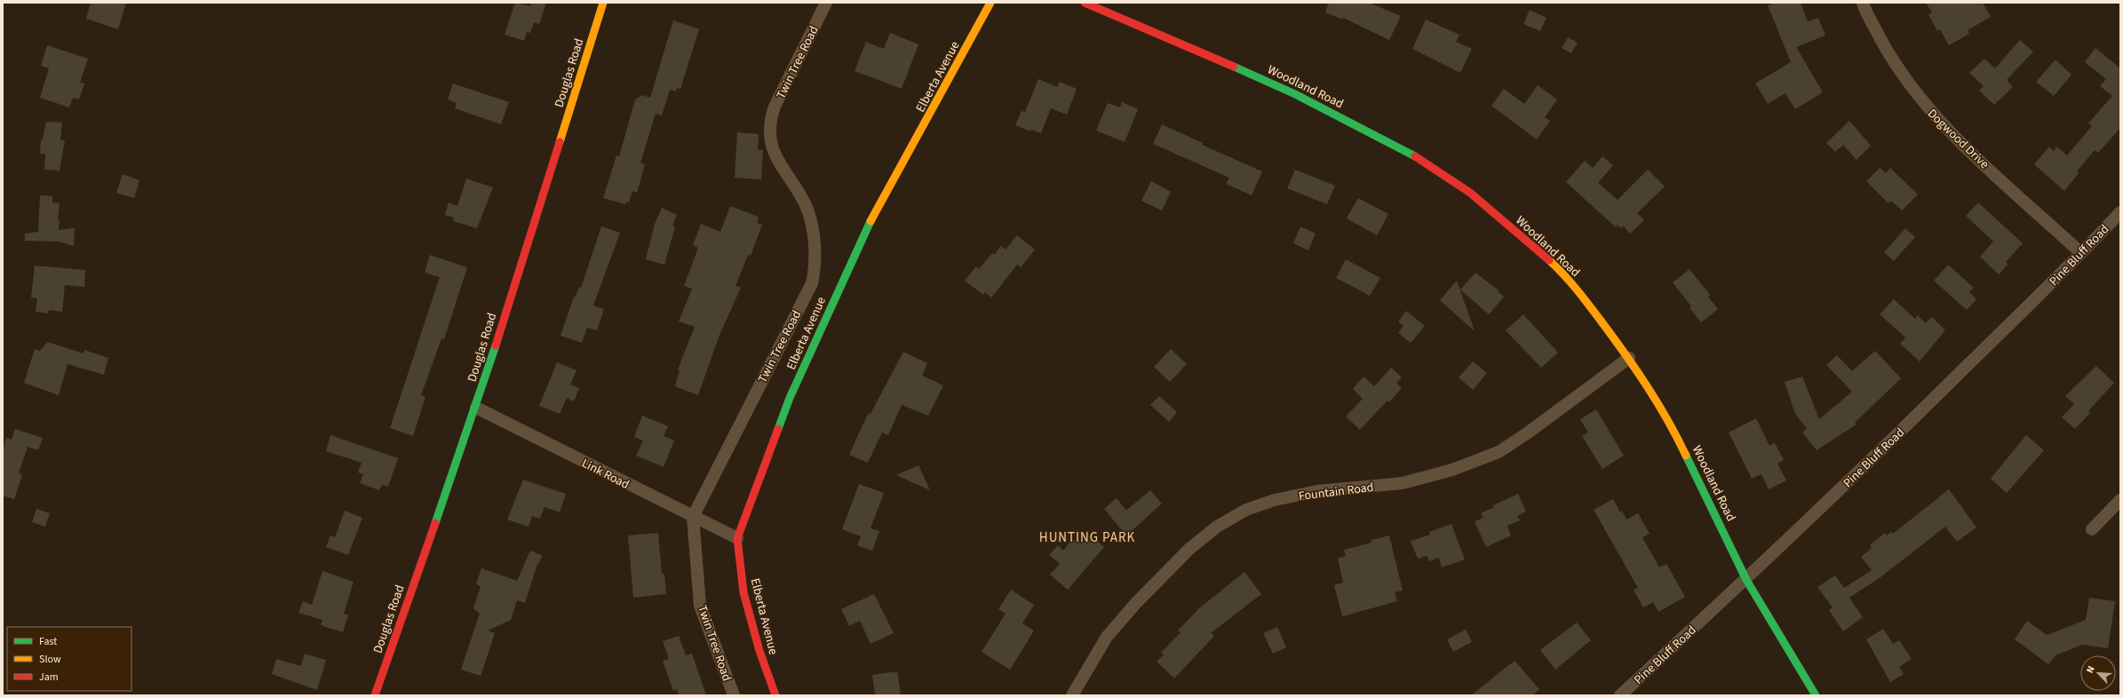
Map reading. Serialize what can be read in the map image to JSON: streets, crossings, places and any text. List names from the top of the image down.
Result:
{
  "streets": {
    "street": [
      "Twin Tree Road",
      "Douglas Road",
      "Elberta Avenue",
      "Woodland Road",
      "Dogwood Drive",
      "Pine Bluff Road",
      "Link Road",
      "Fountain Road"
    ]
  },
  "crossings": [
    ["Twin Tree Road", "Link Road"],
    ["Douglas Road", "Link Road"],
    ["Elberta Avenue", "Link Road"],
    ["Woodland Road", "Pine Bluff Road"],
    ["Woodland Road", "Fountain Road"],
    ["Dogwood Drive", "Pine Bluff Road"]
  ],
  "districts": ["HUNTING PARK"],
  "legend": ["Fast", "Slow", "Jam"],
  "north": "top left"
}
